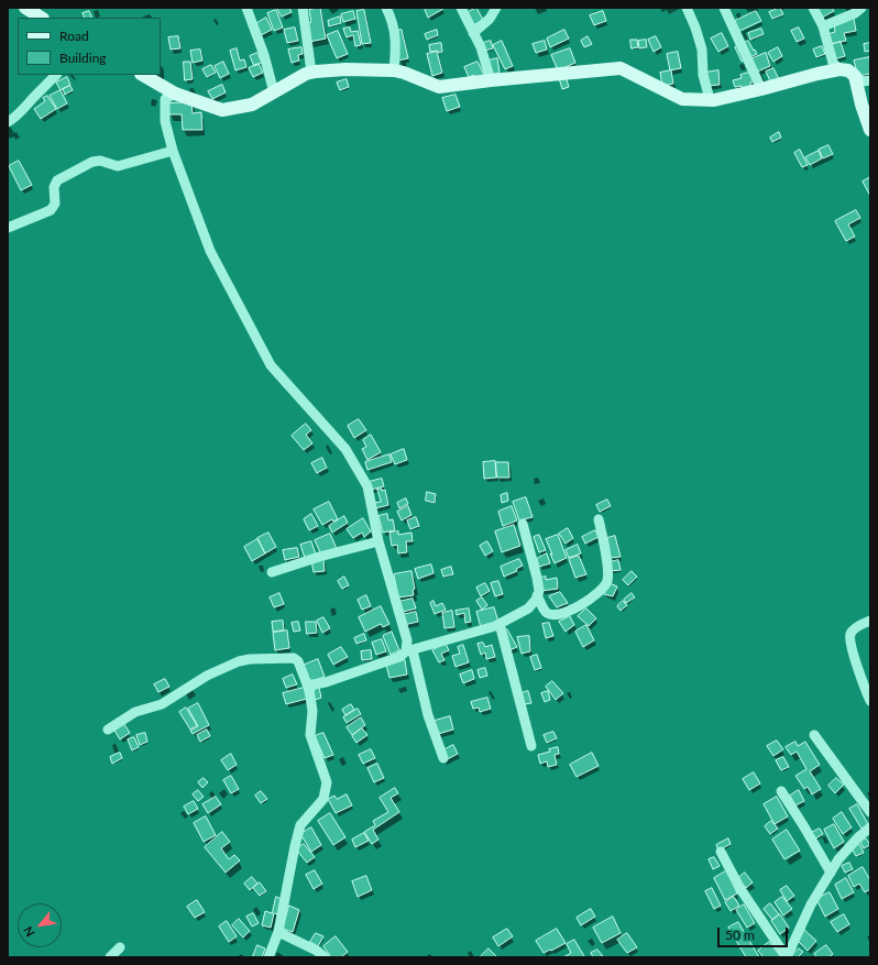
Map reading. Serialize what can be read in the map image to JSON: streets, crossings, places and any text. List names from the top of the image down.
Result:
{
  "legend": ["Road", "Building"],
  "scale_bar": "50 m",
  "north": "bottom left"
}
